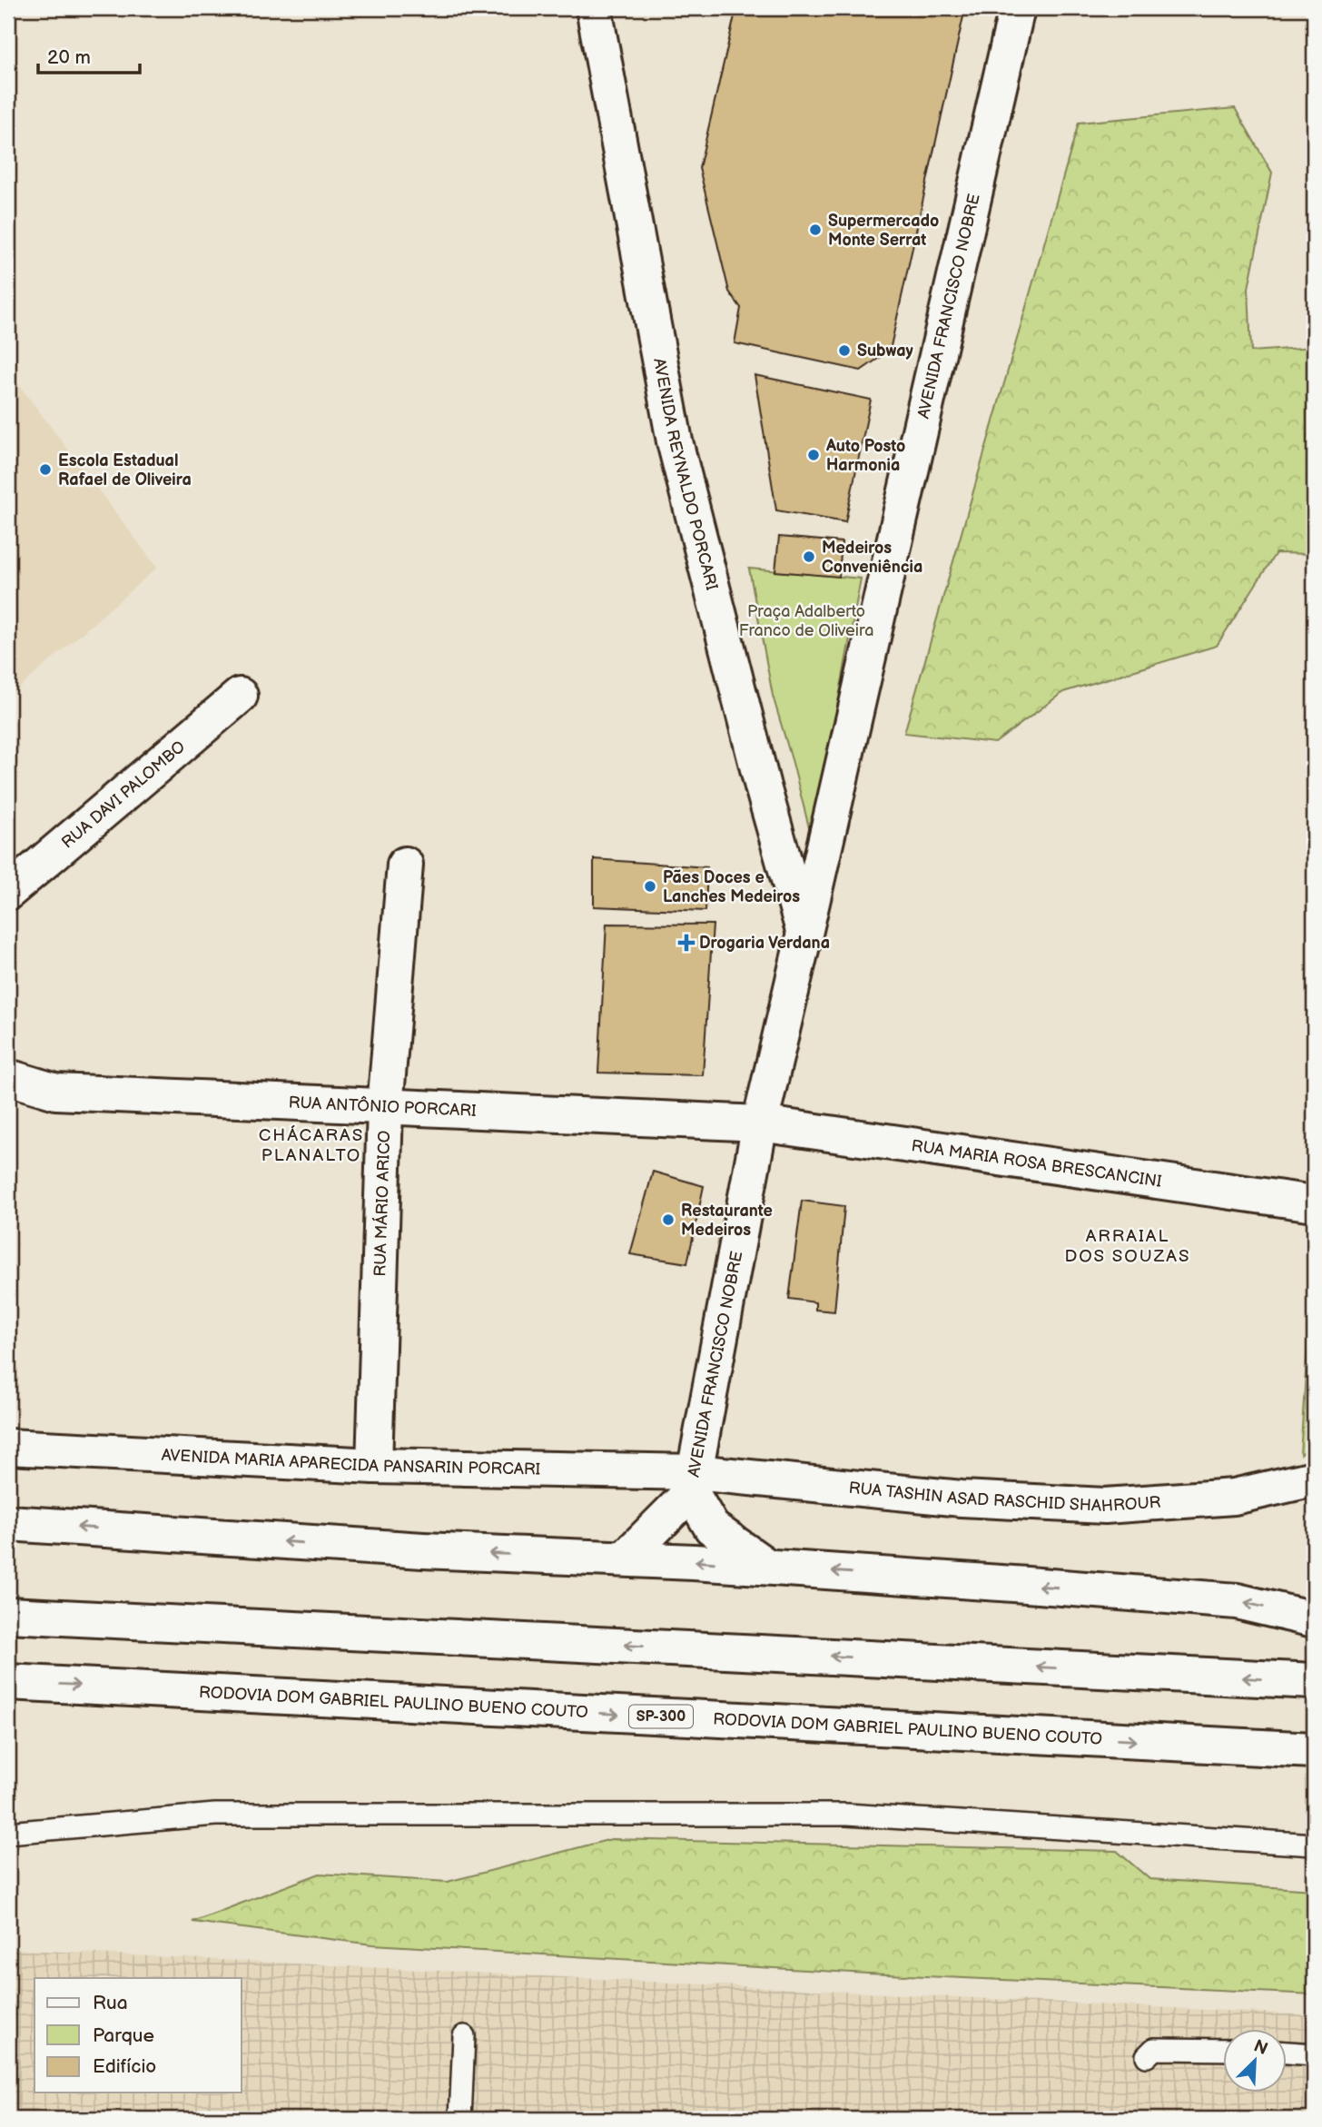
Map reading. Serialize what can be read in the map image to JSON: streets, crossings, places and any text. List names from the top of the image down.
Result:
{
  "streets": {
    "main road": [
      "AVENIDA FRANCISCO NOBRE",
      "AVENIDA REYNALDO PORCARI",
      "RUA DAVI PALOMBO",
      "RUA ANTÔNIO PORCARI",
      "RUA MARIA ROSA BRESCANCINI",
      "RUA MÁRIO ARICO",
      "AVENIDA MARIA APARECIDA PANSARIN PORCARI",
      "RUA TASHIN ASAD RASCHID SHAHROUR",
      "RODOVIA DOM GABRIEL PAULINO BUENO COUTO",
      "SP-300"
    ]
  },
  "crossings": [
    ["AVENIDA FRANCISCO NOBRE", "AVENIDA REYNALDO PORCARI"],
    ["AVENIDA FRANCISCO NOBRE", "RUA ANTÔNIO PORCARI"],
    ["AVENIDA FRANCISCO NOBRE", "RUA MARIA ROSA BRESCANCINI"],
    ["AVENIDA FRANCISCO NOBRE", "AVENIDA MARIA APARECIDA PANSARIN PORCARI"],
    ["AVENIDA FRANCISCO NOBRE", "RUA TASHIN ASAD RASCHID SHAHROUR"],
    ["RUA ANTÔNIO PORCARI", "RUA MARIA ROSA BRESCANCINI"],
    ["RUA ANTÔNIO PORCARI", "RUA MÁRIO ARICO"],
    ["RUA MÁRIO ARICO", "AVENIDA MARIA APARECIDA PANSARIN PORCARI"],
    ["AVENIDA MARIA APARECIDA PANSARIN PORCARI", "RUA TASHIN ASAD RASCHID SHAHROUR"]
  ],
  "districts": ["CHÁCARAS PLANALTO", "ARRAIAL DOS SOUZAS"],
  "parks": ["Praça Adalberto Franco de Oliveira"],
  "places": {
    "other": [
      "Supermercado Monte Serrat",
      "Subway",
      "Auto Posto Harmonia",
      "Escola Estadual Rafael de Oliveira",
      "Medeiros Conveniência",
      "Pães Doces e Lanches Medeiros",
      "Restaurante Medeiros"
    ],
    "health": ["Drogaria Verdana"]
  },
  "legend": ["Rua", "Parque", "Edifício"],
  "scale_bar": "20 m",
  "north": "top right"
}
